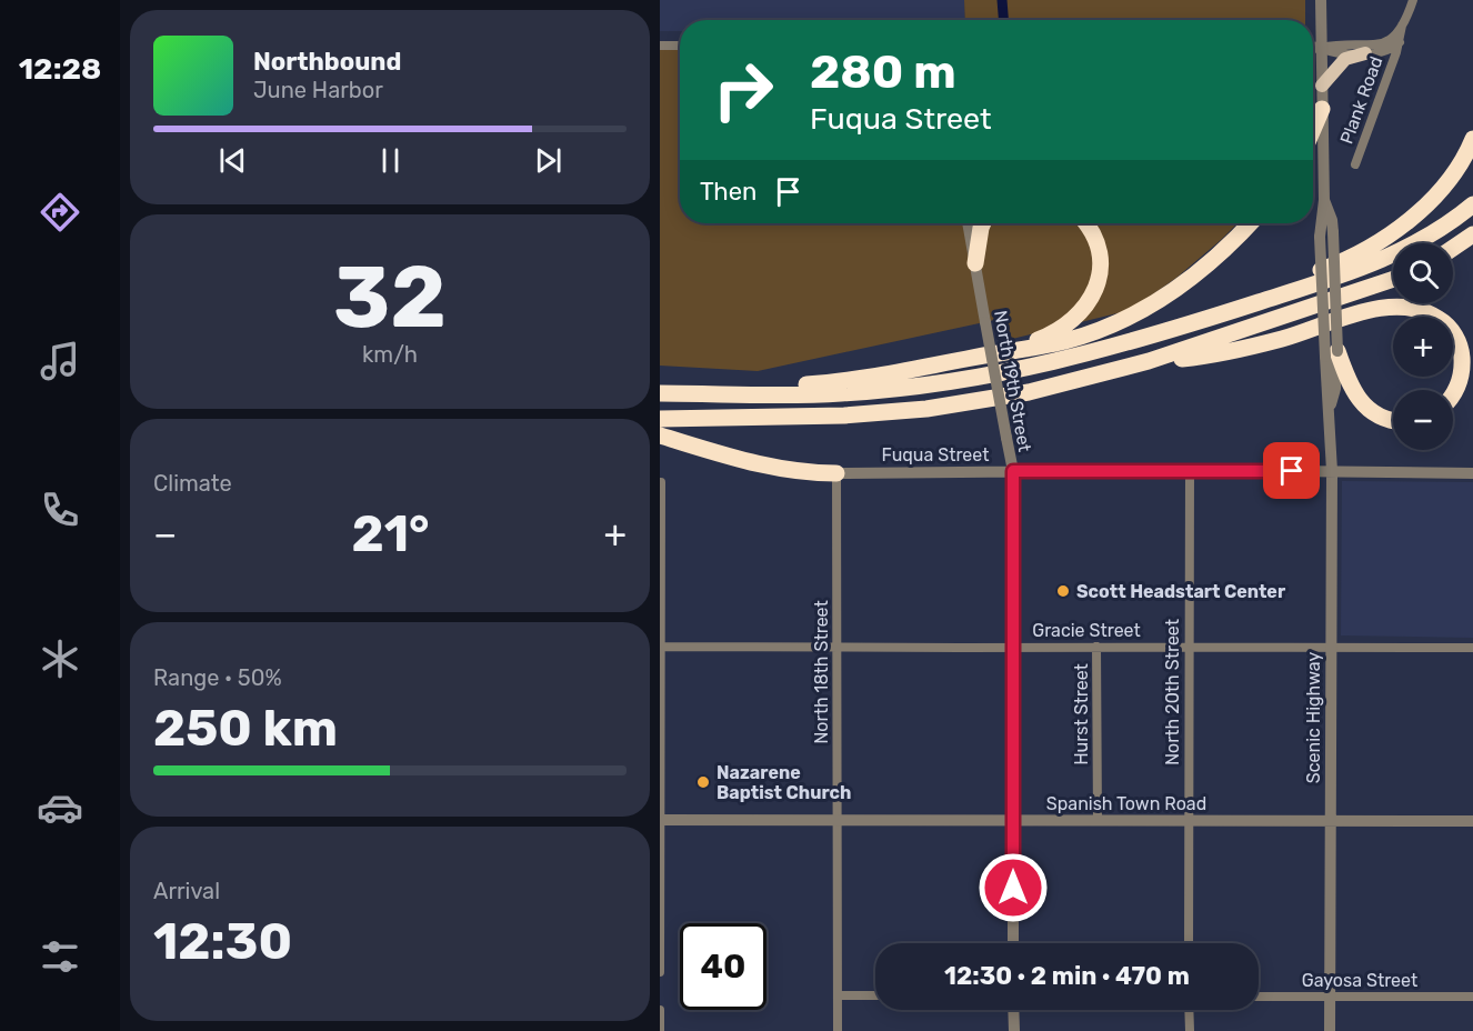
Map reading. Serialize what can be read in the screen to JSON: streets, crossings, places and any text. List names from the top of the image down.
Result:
{
  "streets": {
    "street": [
      "Plank Road",
      "North 19th Street",
      "Fuqua Street",
      "Gracie Street",
      "North 18th Street",
      "North 20th Street",
      "Hurst Street",
      "Scenic Highway",
      "Spanish Town Road",
      "Gayosa Street"
    ]
  },
  "crossings": [
    ["Plank Road", "Scenic Highway"],
    ["North 19th Street", "Fuqua Street"],
    ["North 19th Street", "Gracie Street"],
    ["North 19th Street", "Spanish Town Road"],
    ["Fuqua Street", "North 18th Street"],
    ["Fuqua Street", "North 20th Street"],
    ["Fuqua Street", "Scenic Highway"],
    ["Gracie Street", "North 18th Street"],
    ["Gracie Street", "North 20th Street"],
    ["Gracie Street", "Hurst Street"],
    ["Gracie Street", "Scenic Highway"],
    ["North 18th Street", "Spanish Town Road"],
    ["North 20th Street", "Spanish Town Road"],
    ["Hurst Street", "Spanish Town Road"],
    ["Scenic Highway", "Spanish Town Road"],
    ["Scenic Highway", "Gayosa Street"]
  ],
  "places": ["Scott Headstart Center", "Nazarene Baptist Church"],
  "page": {
    "tabs": "12:28",
    "turn": ["280 m", "Fuqua Street"],
    "song": ["Northbound", "June Harbor"],
    "then": "Then",
    "tile": [
      ["32", "km/h"],
      "Climate",
      ["Range · 50%", "250 km"],
      ["Arrival", "12:30"]
    ],
    "map_buttons": ["+", "−"],
    "heat": ["−", "21°", "+"],
    "limit": "40",
    "trip": "12:30 · 2 min · 470 m"
  }
}
